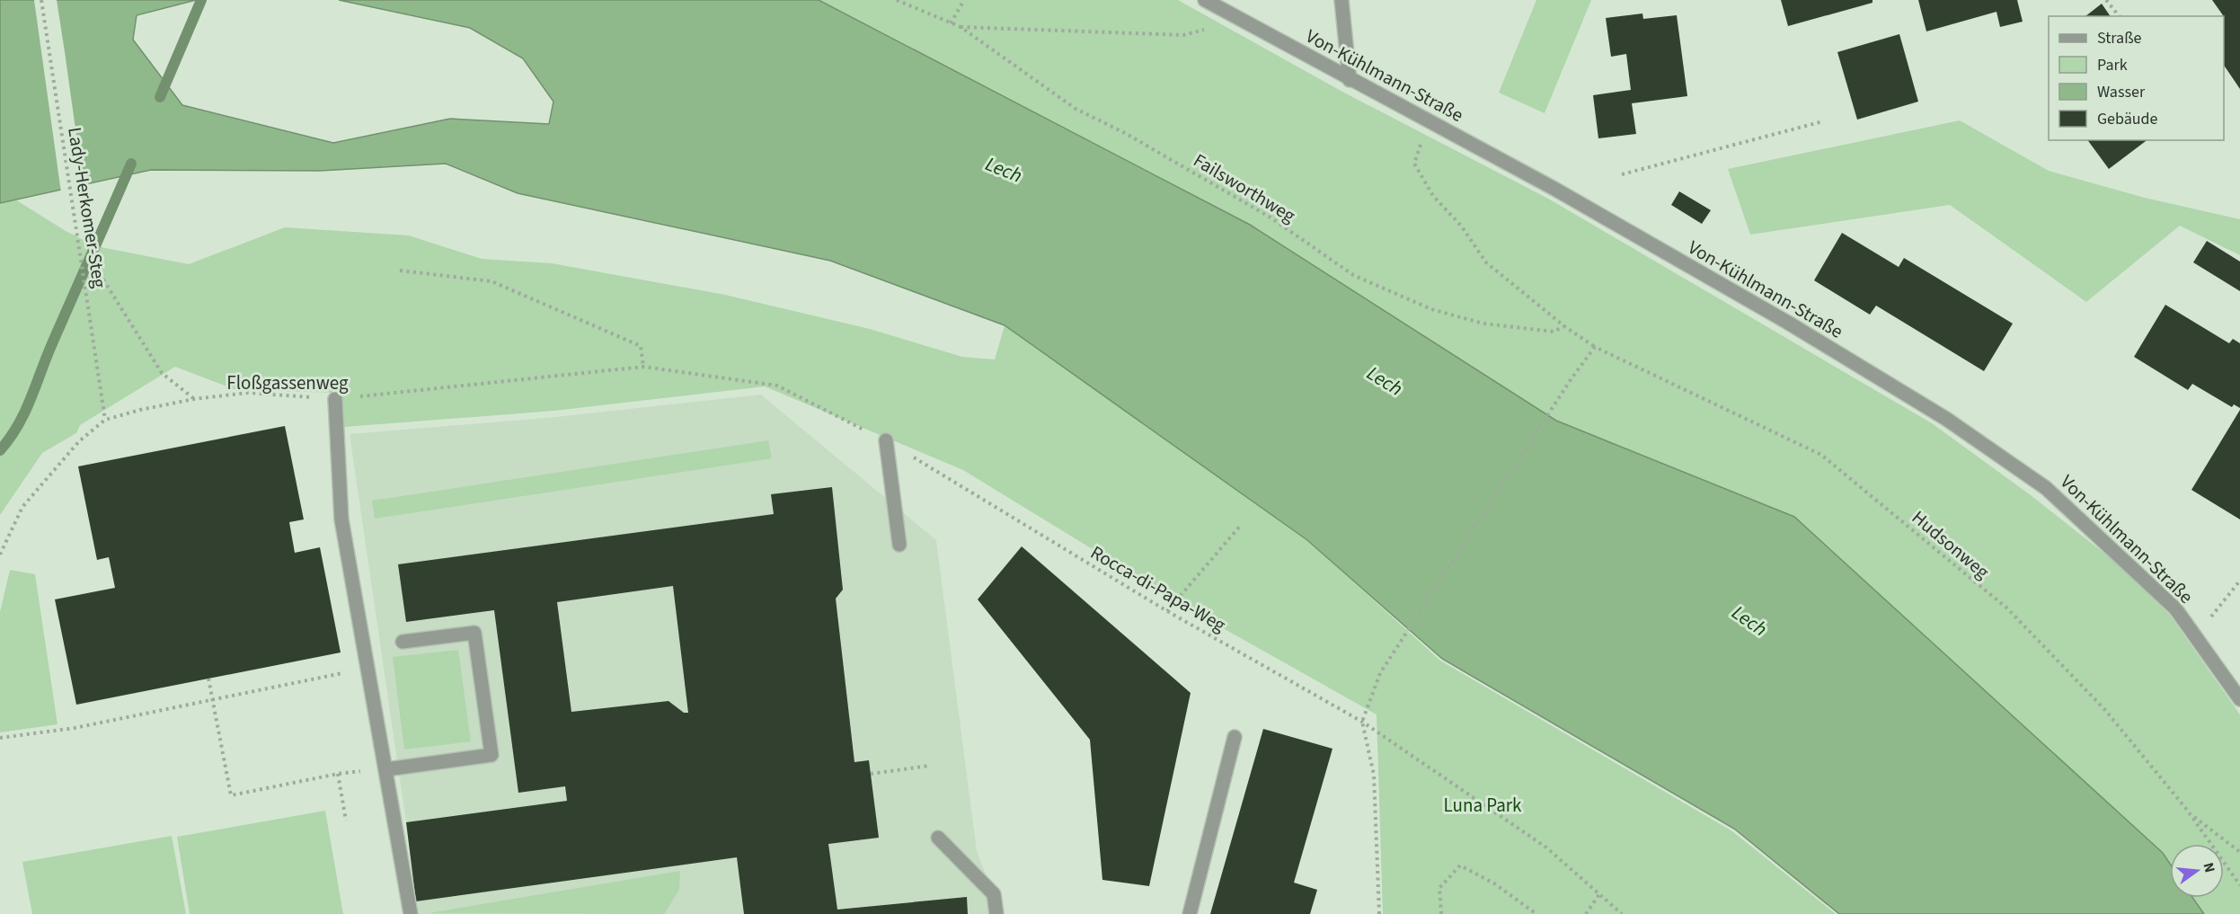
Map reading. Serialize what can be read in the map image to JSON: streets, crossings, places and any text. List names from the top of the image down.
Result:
{
  "streets": {
    "street": ["Von-Kühlmann-Straße"],
    "path": [
      "Failsworthweg",
      "Lady-Herkomer-Steg",
      "Floßgassenweg",
      "Hudsonweg",
      "Rocca-di-Papa-Weg"
    ]
  },
  "crossings": [
    ["Lady-Herkomer-Steg", "Floßgassenweg"],
    ["Floßgassenweg", "Rocca-di-Papa-Weg"]
  ],
  "water": ["Lech"],
  "parks": ["Luna Park"],
  "legend": [
    "Straße",
    "Park",
    "Wasser",
    "Gebäude"
  ],
  "north": "right"
}
